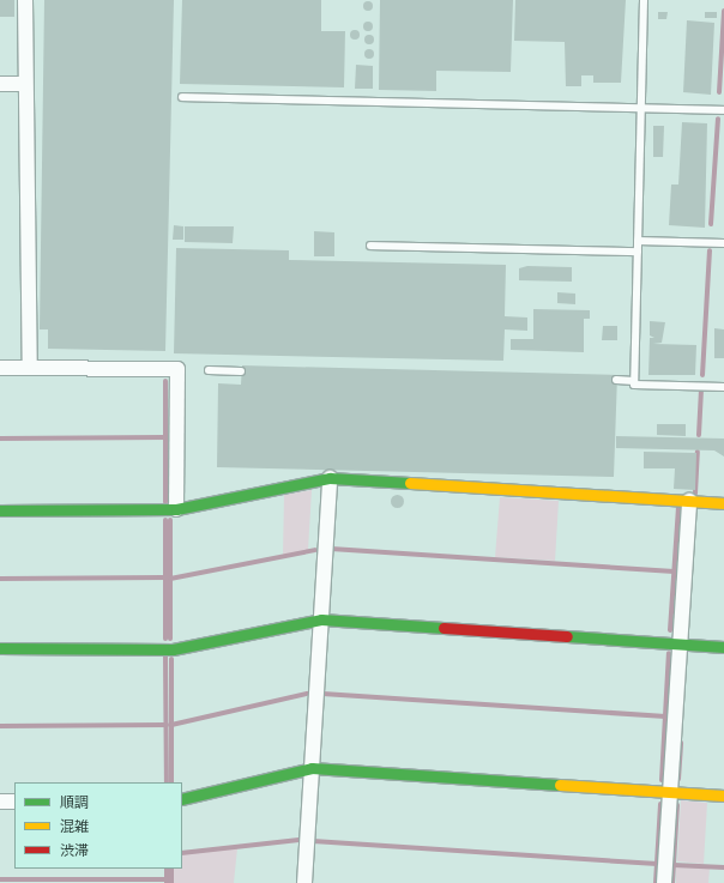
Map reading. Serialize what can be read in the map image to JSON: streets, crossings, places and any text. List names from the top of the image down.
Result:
{
  "legend": ["順調", "混雑", "渋滞"]
}
